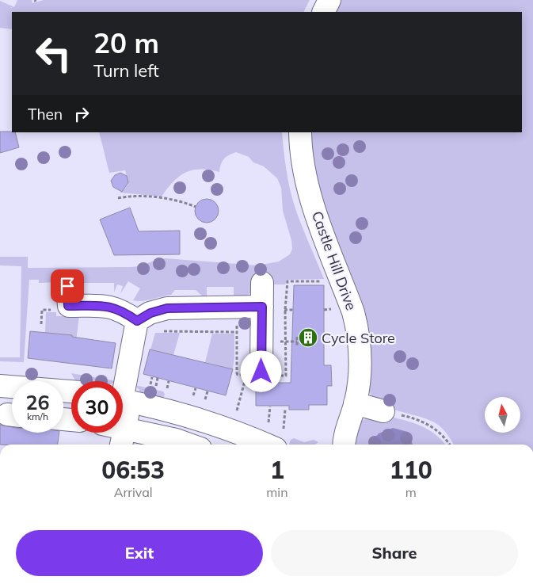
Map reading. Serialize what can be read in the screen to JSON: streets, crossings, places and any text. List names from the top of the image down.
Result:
{
  "streets": {
    "street": ["Castle Hill Drive"]
  },
  "places": {
    "building": ["Cycle Store"]
  },
  "north": "top",
  "page": {
    "turn": ["20 m", "Turn left"],
    "then": "Then",
    "speed": "26 km/h",
    "limit": "30",
    "eta": [
      "06:53",
      "Arrival",
      "1",
      "min",
      "110",
      "m"
    ],
    "buttons": ["Exit", "Share"]
  }
}
